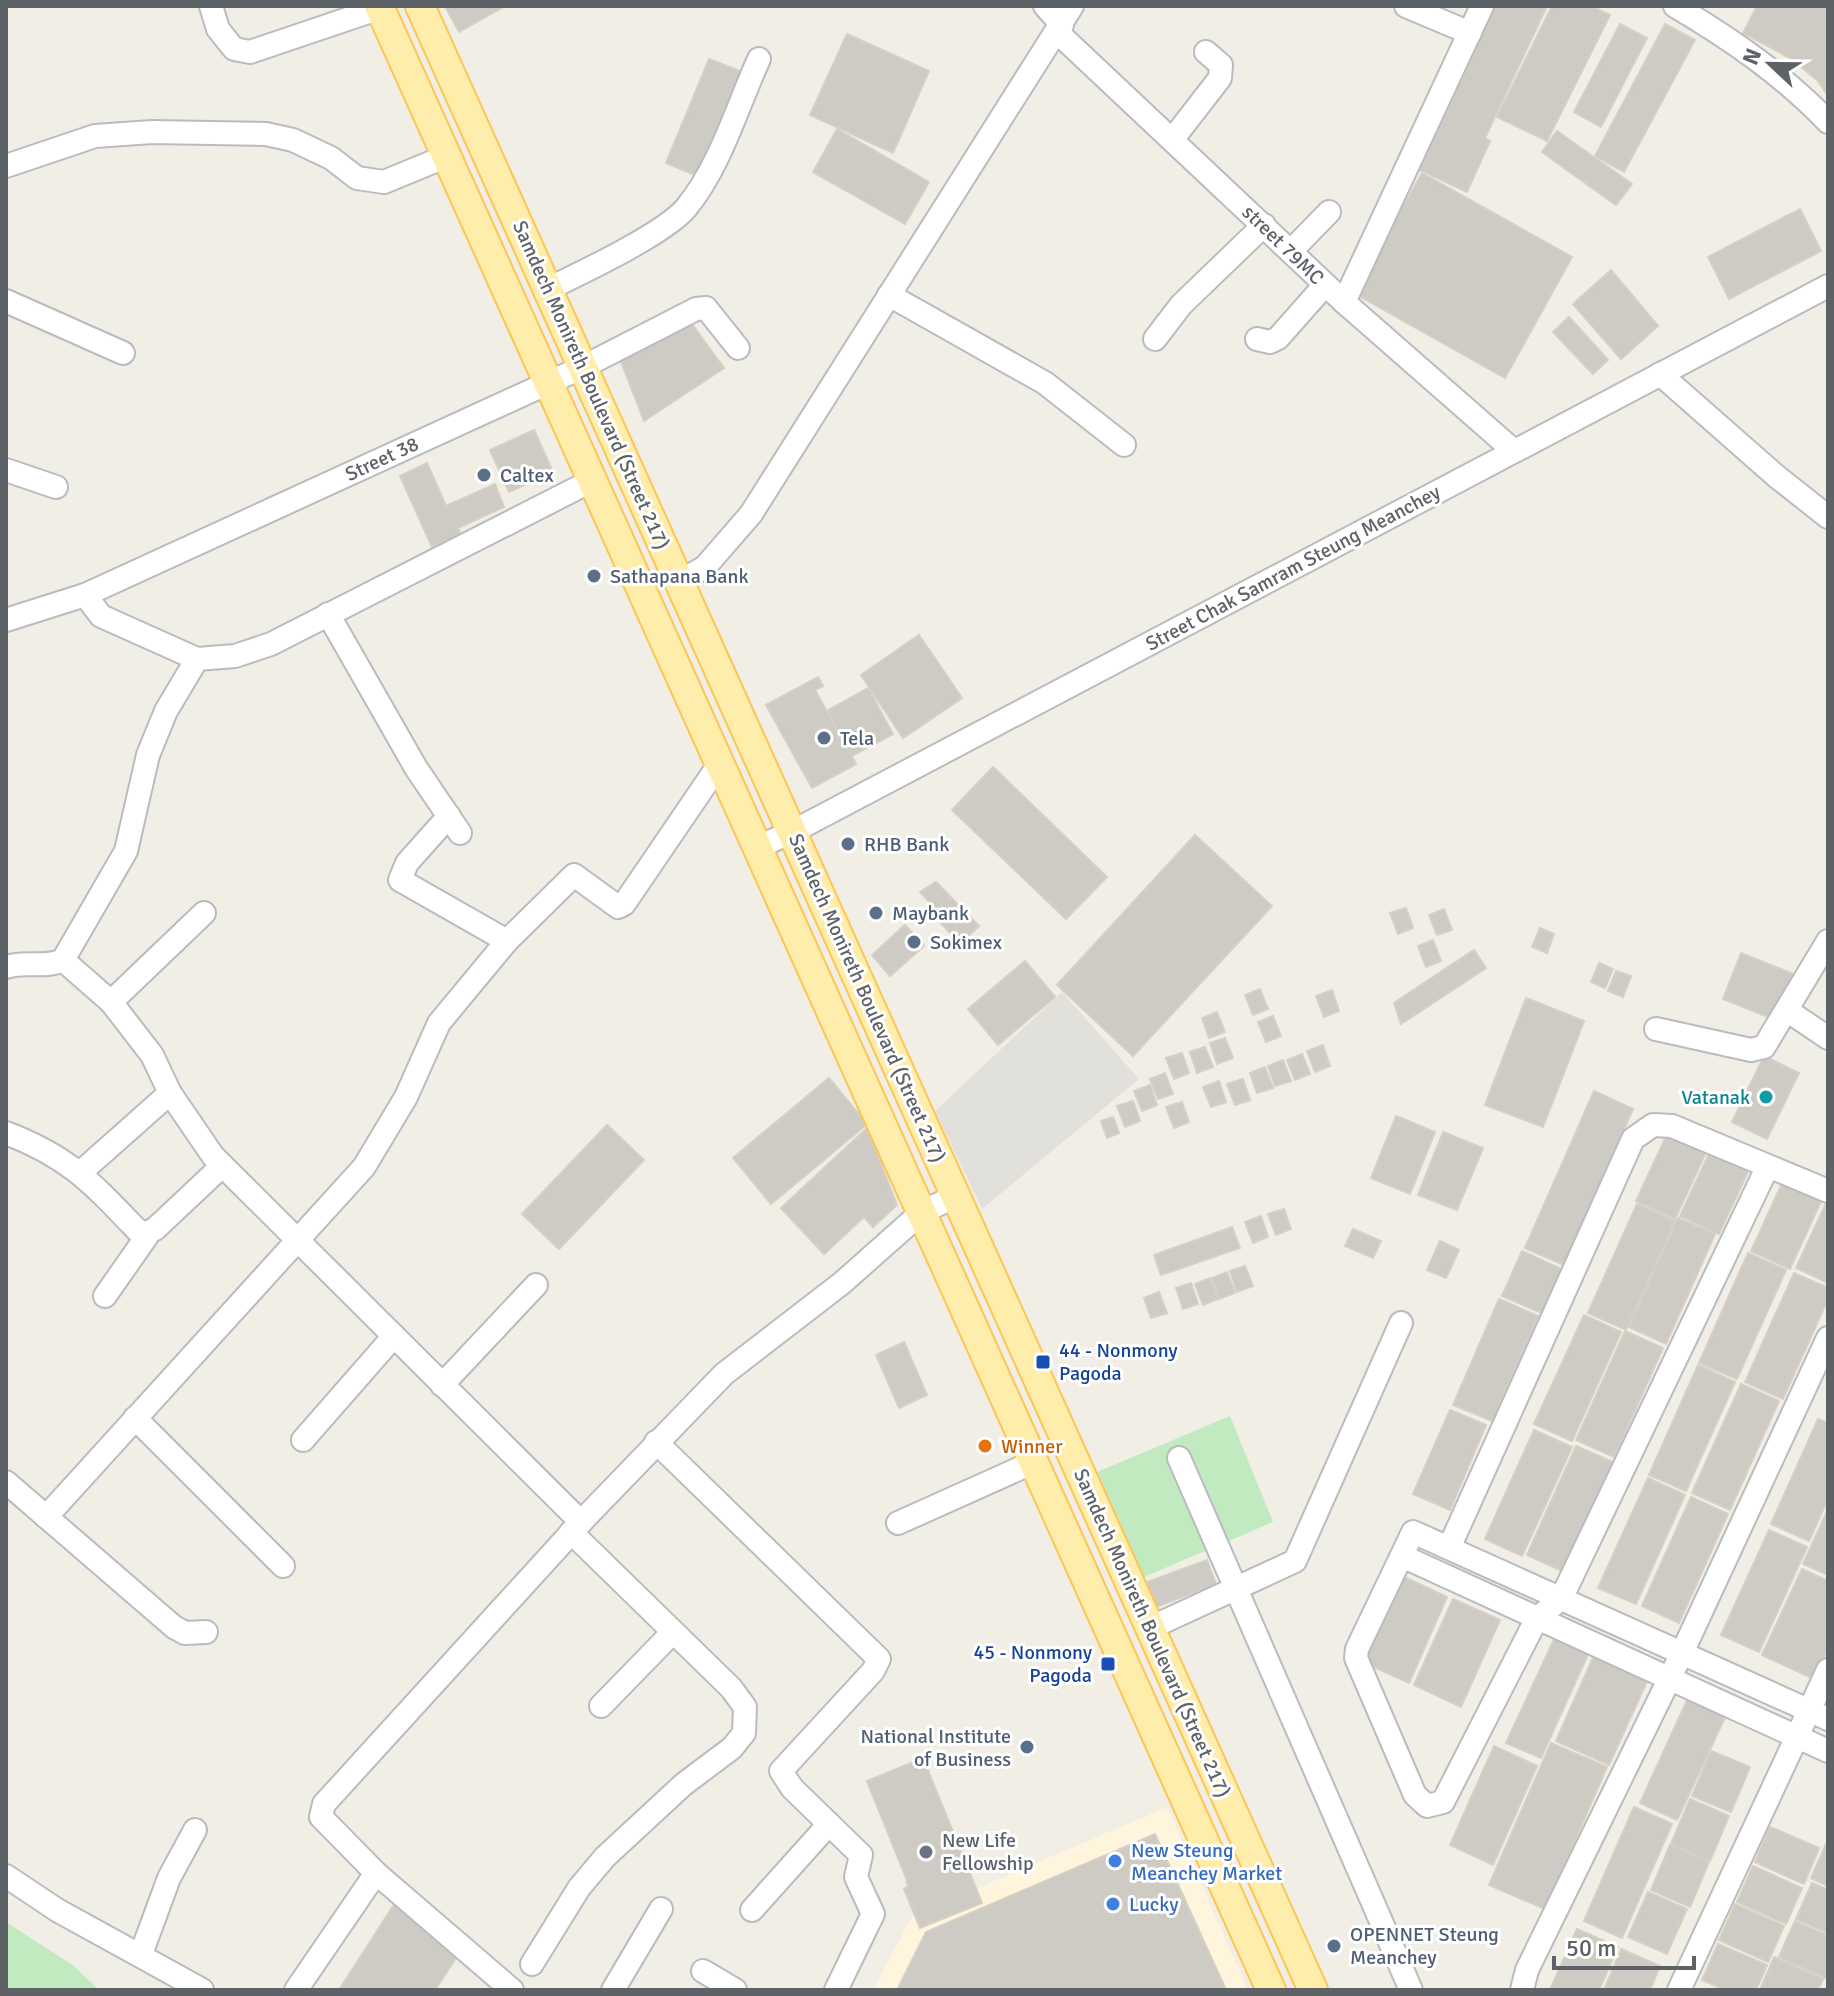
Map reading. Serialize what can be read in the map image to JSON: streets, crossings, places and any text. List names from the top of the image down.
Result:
{
  "streets": {
    "main road": ["Samdech Monireth Boulevard (Street 217)"],
    "street": ["street 79MC", "Street 38", "Street Chak Samram Steung Meanchey"]
  },
  "crossings": [
    ["street 79MC", "Street Chak Samram Steung Meanchey"],
    ["Samdech Monireth Boulevard (Street 217)", "Street 38"],
    ["Samdech Monireth Boulevard (Street 217)", "Street Chak Samram Steung Meanchey"]
  ],
  "places": {
    "other": [
      "Caltex",
      "Sathapana Bank",
      "Tela",
      "RHB Bank",
      "Maybank",
      "Sokimex",
      "Vatanak",
      "Winner",
      "National Institute of Business",
      "New Life Fellowship",
      "New Steung Meanchey Market",
      "Lucky",
      "OPENNET Steung Meanchey"
    ],
    "transit": ["44 - Nonmony Pagoda", "45 - Nonmony Pagoda"]
  },
  "scale_bar": "50 m",
  "north": "left"
}
